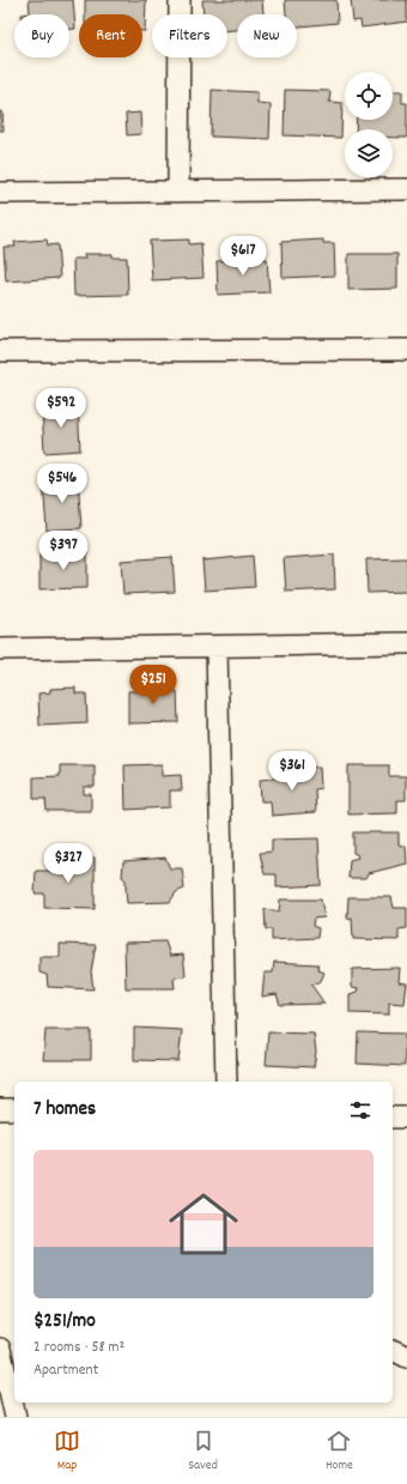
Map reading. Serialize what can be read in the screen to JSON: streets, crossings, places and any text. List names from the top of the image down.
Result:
{
  "page": {
    "chip": [
      "Buy",
      "Rent",
      "Filters",
      "New"
    ],
    "price": [
      "$617",
      "$592",
      "$546",
      "$397",
      "$251",
      "$361",
      "$327"
    ],
    "heading": "7 homes",
    "list": [
      {
        "name": "$251/mo",
        "note": "2 rooms · 58 m² · Apartment"
      }
    ],
    "tabs": ["Map", "Saved", "Home"]
  }
}
